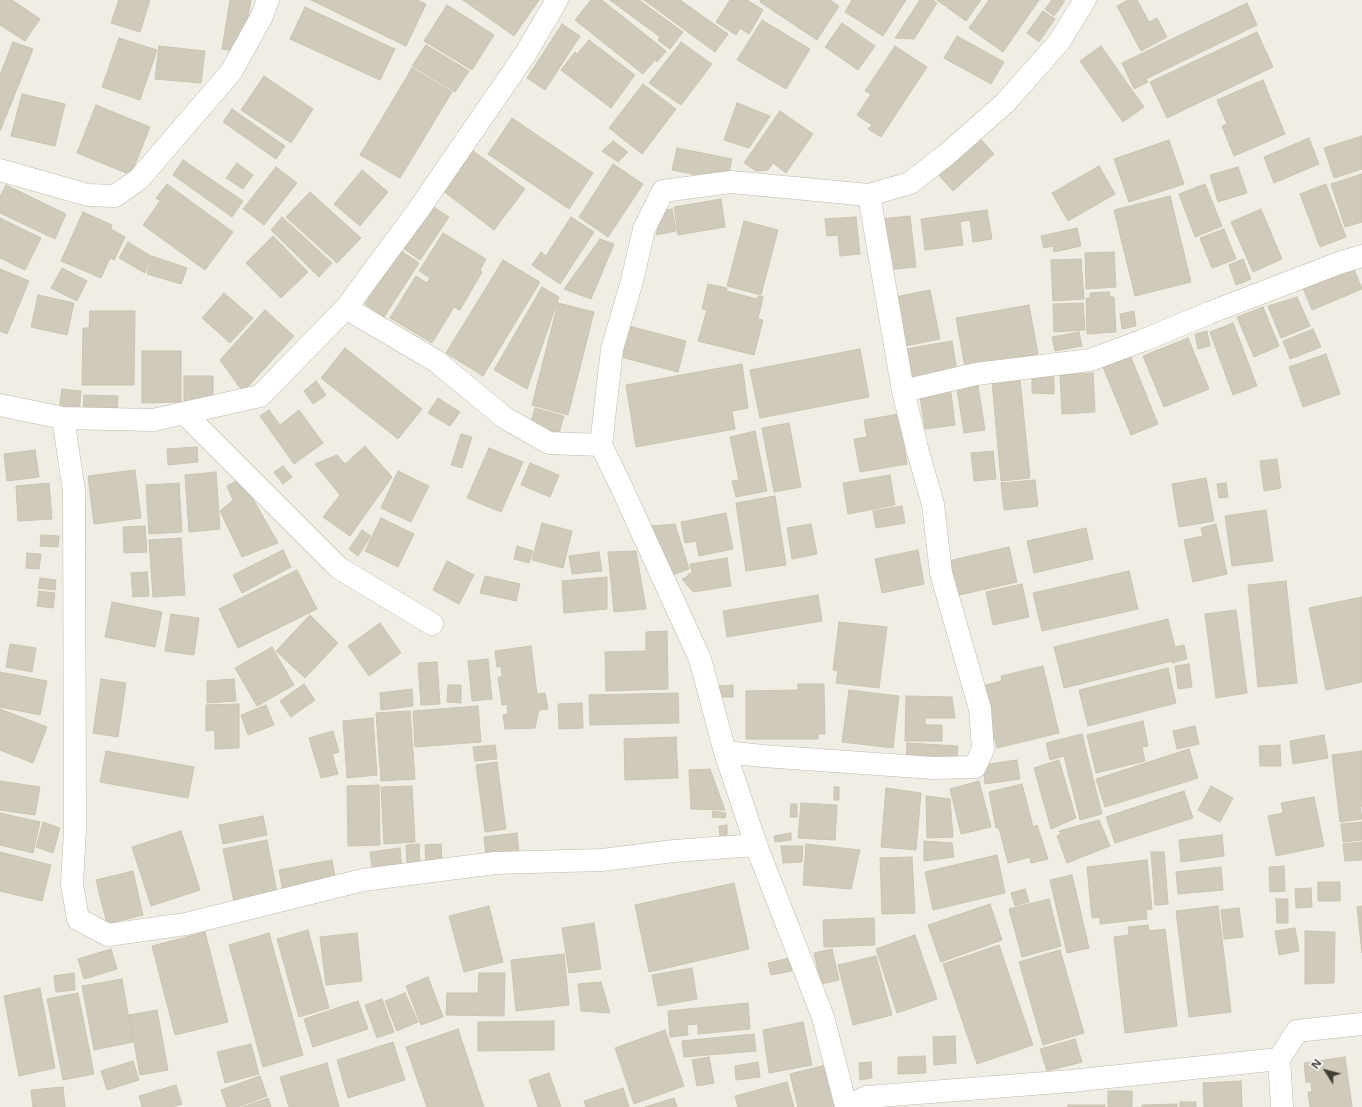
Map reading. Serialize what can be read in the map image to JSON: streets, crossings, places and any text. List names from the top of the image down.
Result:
{
  "north": "top left"
}
